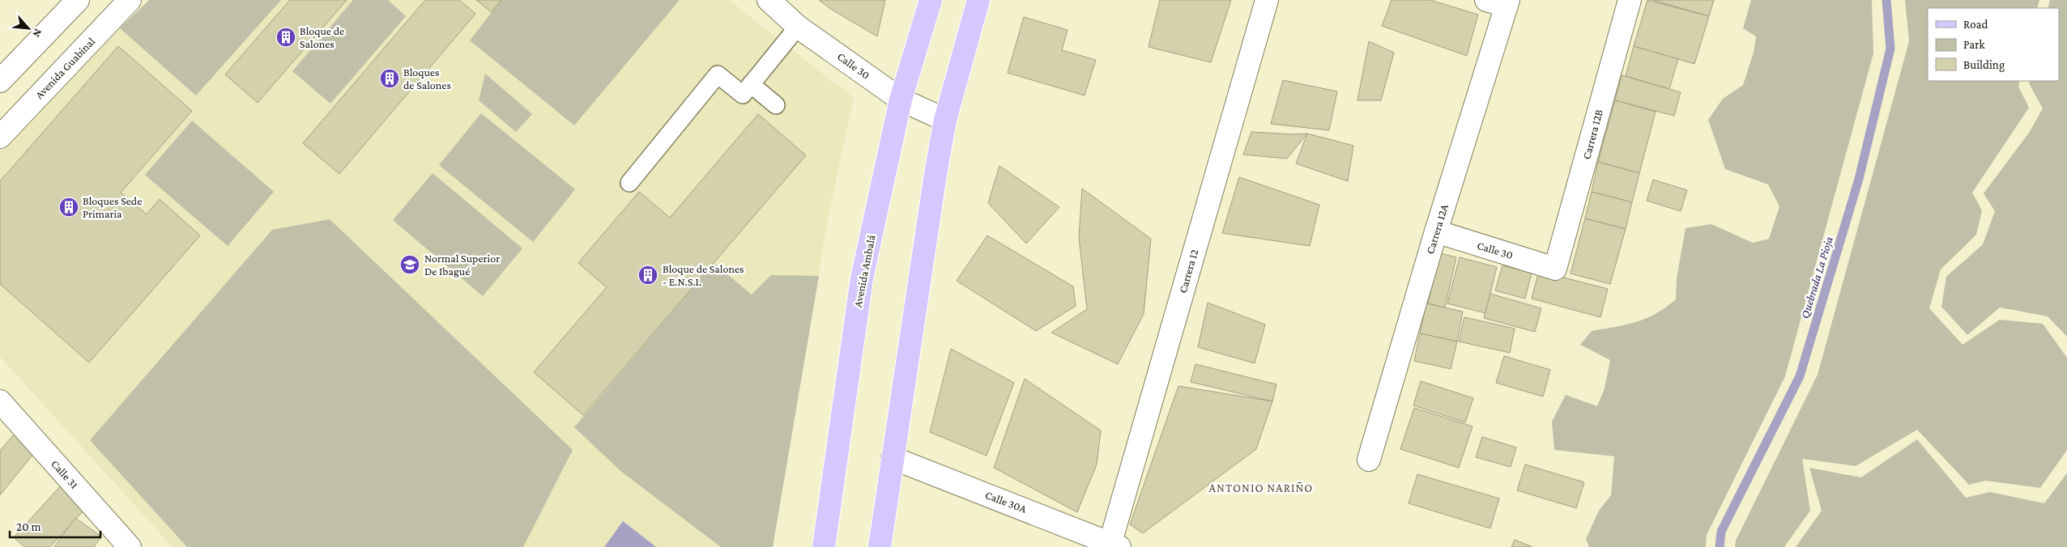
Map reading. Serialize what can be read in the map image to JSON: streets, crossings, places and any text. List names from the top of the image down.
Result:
{
  "streets": {
    "main road": ["Avenida Ambalá"],
    "street": [
      "Calle 30",
      "Avenida Guabinal",
      "Carrera 12B",
      "Carrera 12A",
      "Carrera 12",
      "Calle 31",
      "Calle 30A"
    ]
  },
  "crossings": [
    ["Calle 30", "Carrera 12B"],
    ["Calle 30", "Carrera 12A"],
    ["Calle 30", "Avenida Ambalá"],
    ["Carrera 12", "Calle 30A"]
  ],
  "districts": ["ANTONIO NARIÑO"],
  "water": ["Quebrada La Pioja"],
  "places": {
    "building": [
      "Bloque de Salones",
      "Bloques de Salones",
      "Bloques Sede Primaria",
      "Bloque de Salones - E.N.S.I."
    ],
    "school or university": ["Normal Superior De Ibagué"]
  },
  "legend": ["Road", "Park", "Building"],
  "scale_bar": "20 m",
  "north": "bottom right"
}
